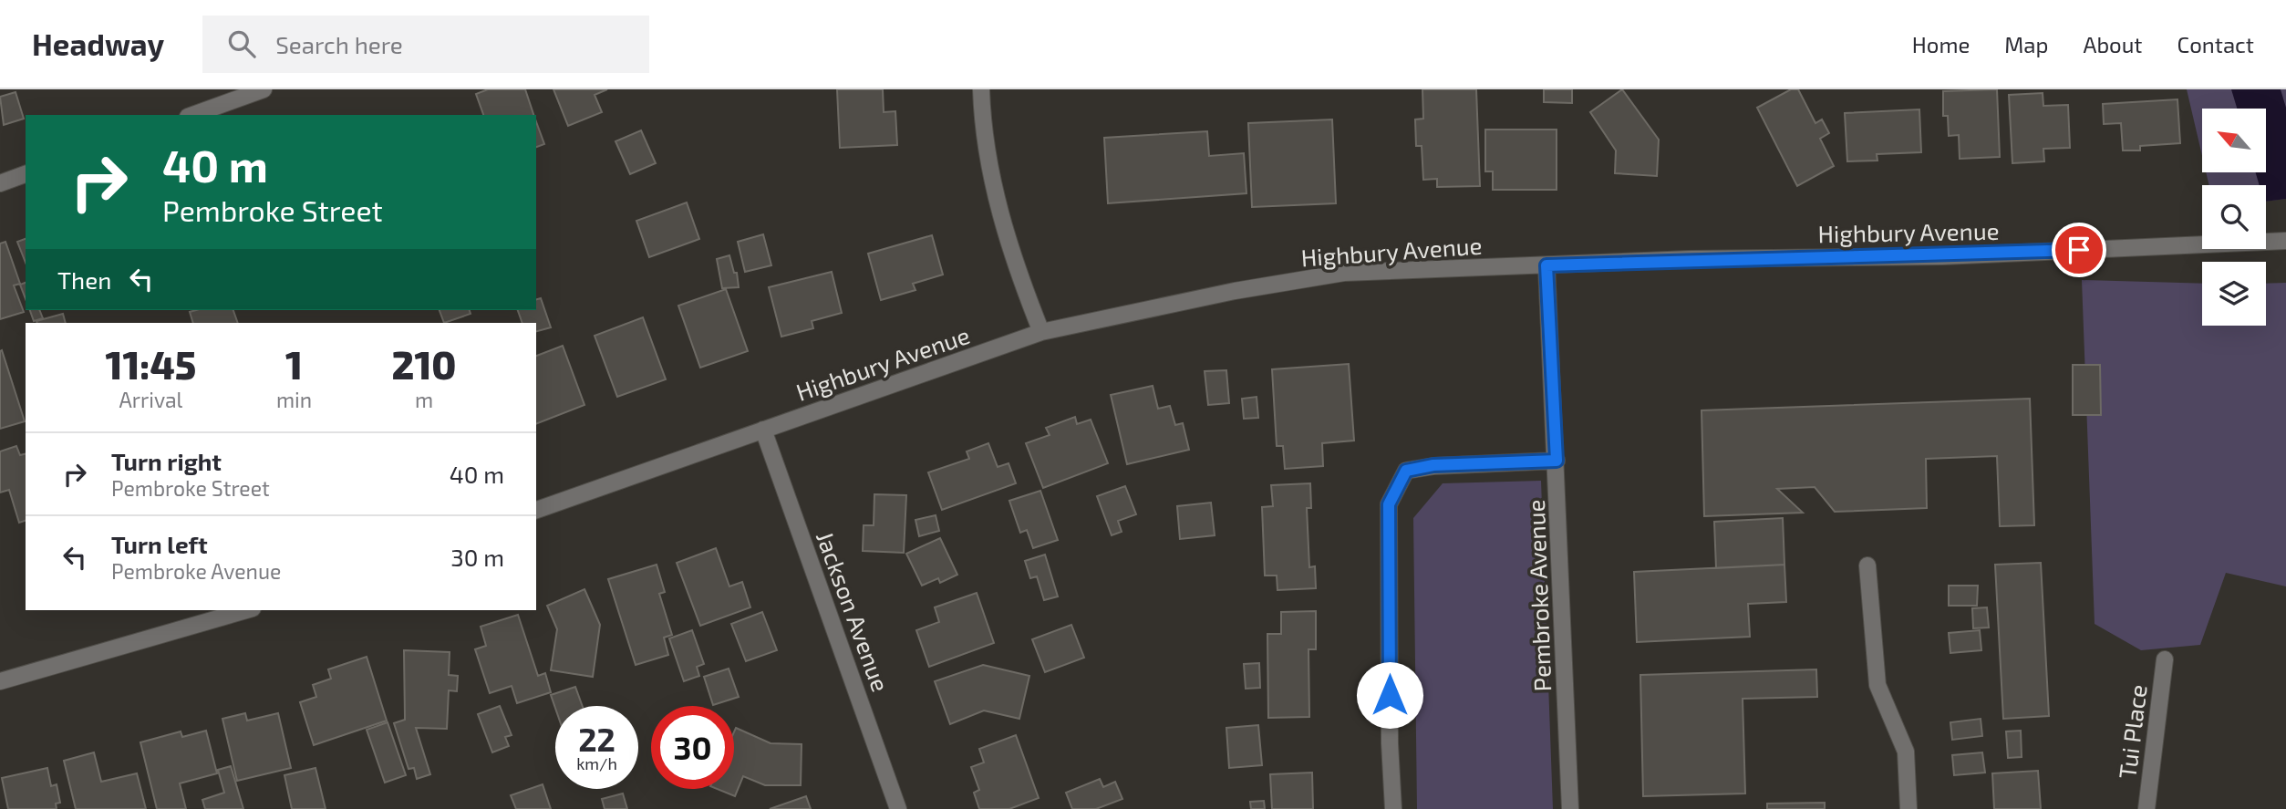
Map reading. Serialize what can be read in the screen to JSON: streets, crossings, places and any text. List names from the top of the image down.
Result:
{
  "streets": {
    "street": [
      "Highbury Avenue",
      "Pembroke Avenue",
      "Jackson Avenue",
      "Tui Place"
    ]
  },
  "crossings": [
    ["Highbury Avenue", "Pembroke Avenue"],
    ["Highbury Avenue", "Jackson Avenue"]
  ],
  "north": "top left",
  "page": {
    "header": "Headway",
    "search": "Search here",
    "nav": [
      "Home",
      "Map",
      "About",
      "Contact"
    ],
    "turn": ["40 m", "Pembroke Street"],
    "then": "Then",
    "eta": [
      "11:45",
      "Arrival",
      "1",
      "min",
      "210",
      "m"
    ],
    "list": [
      {
        "name": "Turn right",
        "note": "Pembroke Street",
        "value": "40 m"
      },
      {
        "name": "Turn left",
        "note": "Pembroke Avenue",
        "value": "30 m"
      }
    ],
    "speed": "22 km/h",
    "limit": "30"
  }
}
